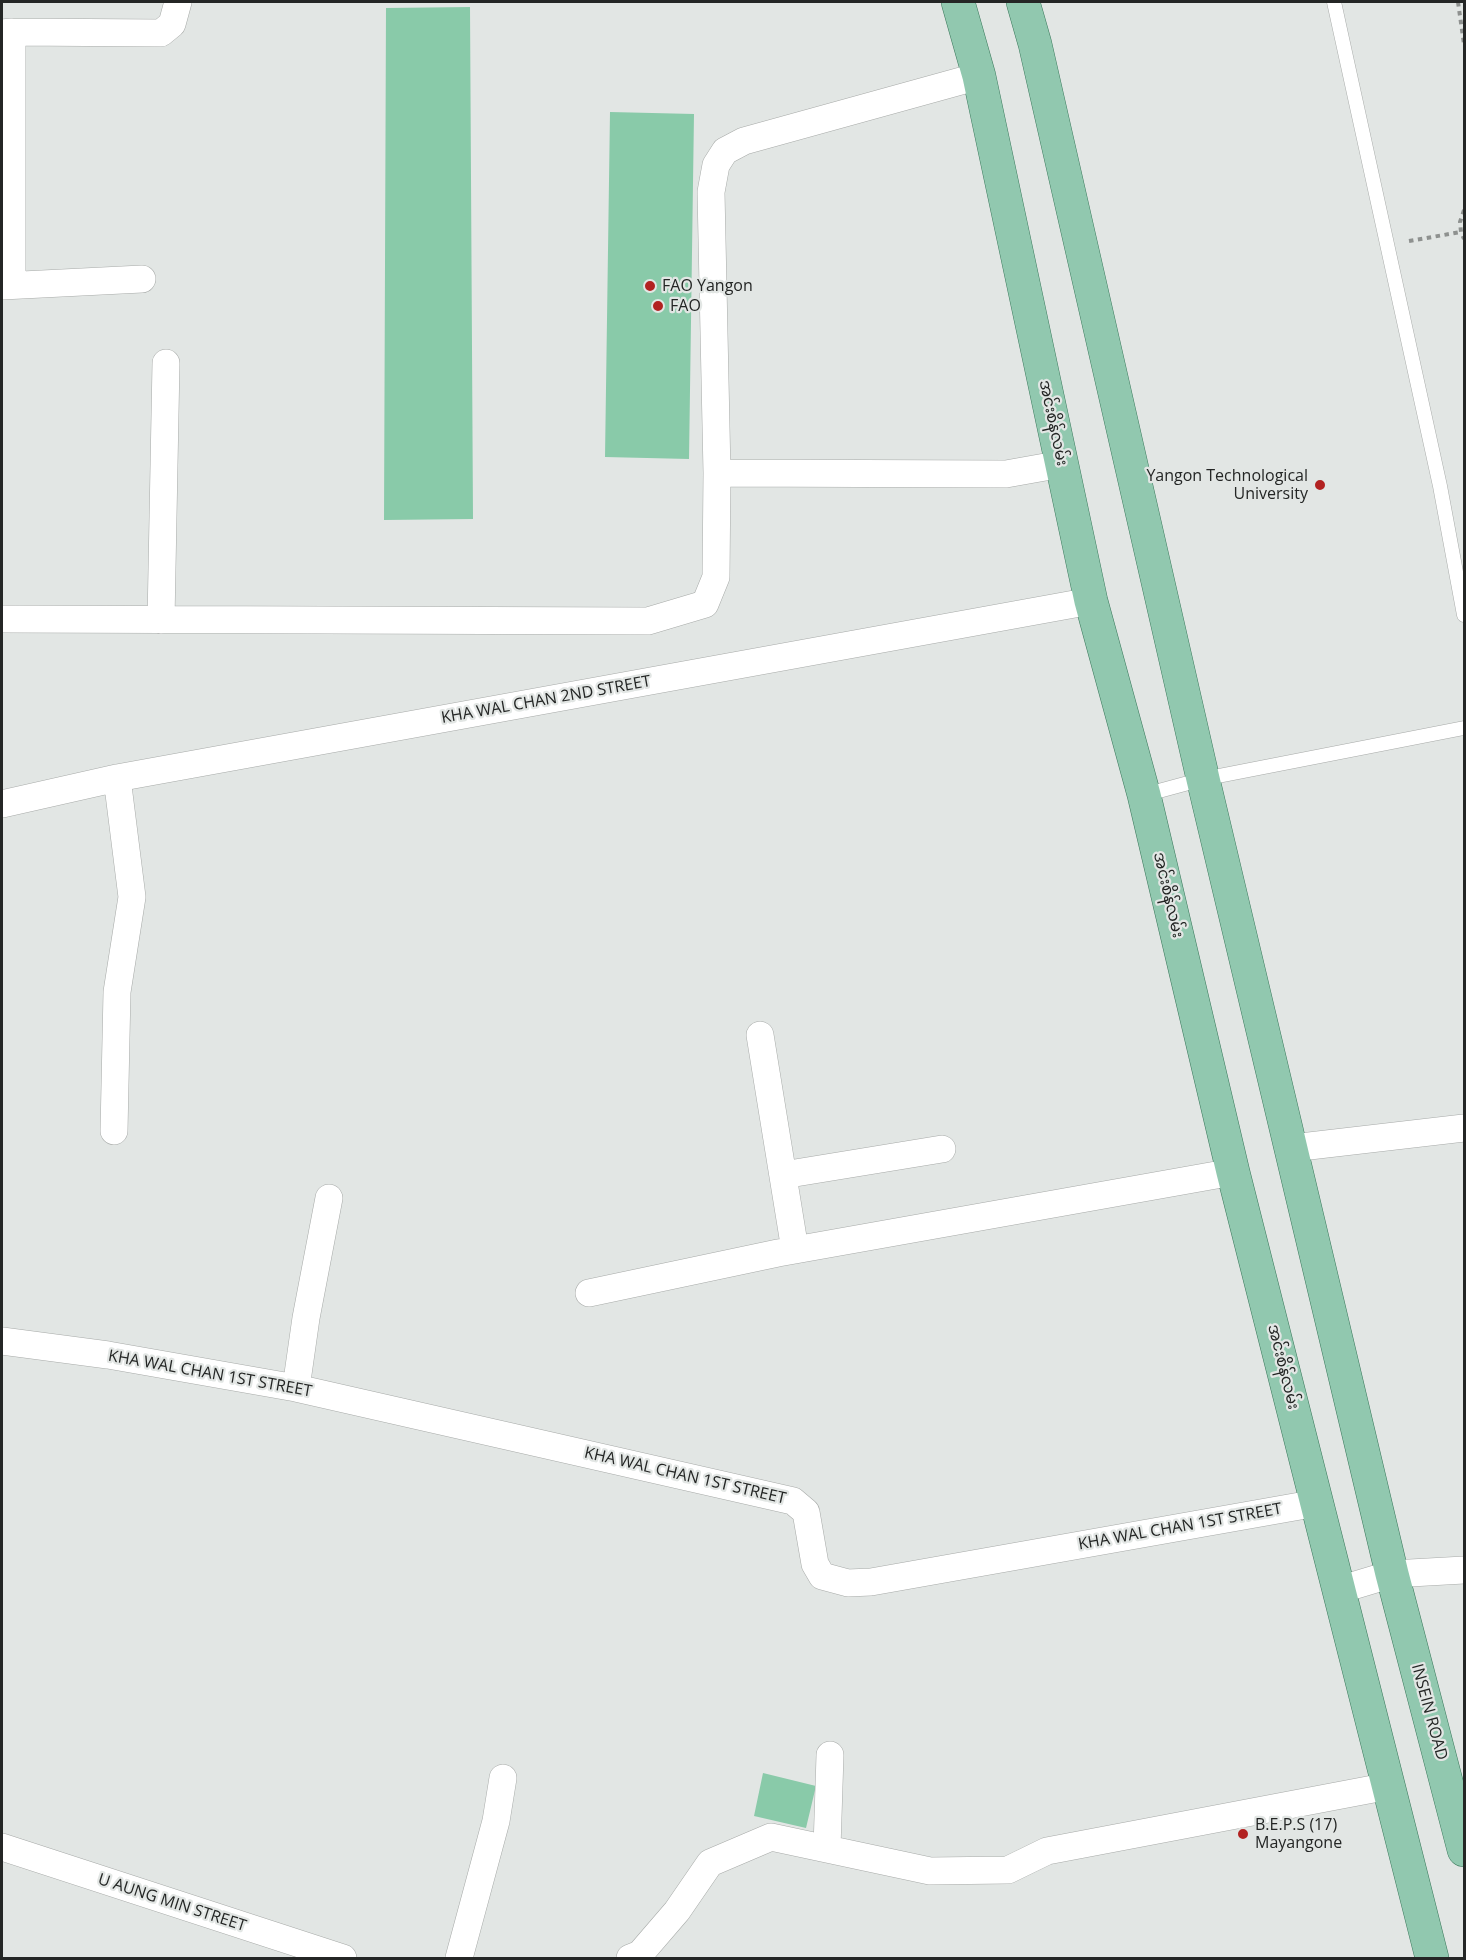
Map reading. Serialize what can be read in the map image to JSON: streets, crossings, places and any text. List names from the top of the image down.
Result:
{
  "streets": {
    "main road": ["အင်းစိန်လမ်း", "INSEIN ROAD"],
    "street": ["KHA WAL CHAN 2ND STREET", "KHA WAL CHAN 1ST STREET", "U AUNG MIN STREET"]
  },
  "crossings": [
    ["အင်းစိန်လမ်း", "KHA WAL CHAN 2ND STREET"],
    ["အင်းစိန်လမ်း", "KHA WAL CHAN 1ST STREET"]
  ],
  "places": [
    "FAO Yangon",
    "FAO",
    "Yangon Technological University",
    "B.E.P.S (17) Mayangone"
  ]
}
